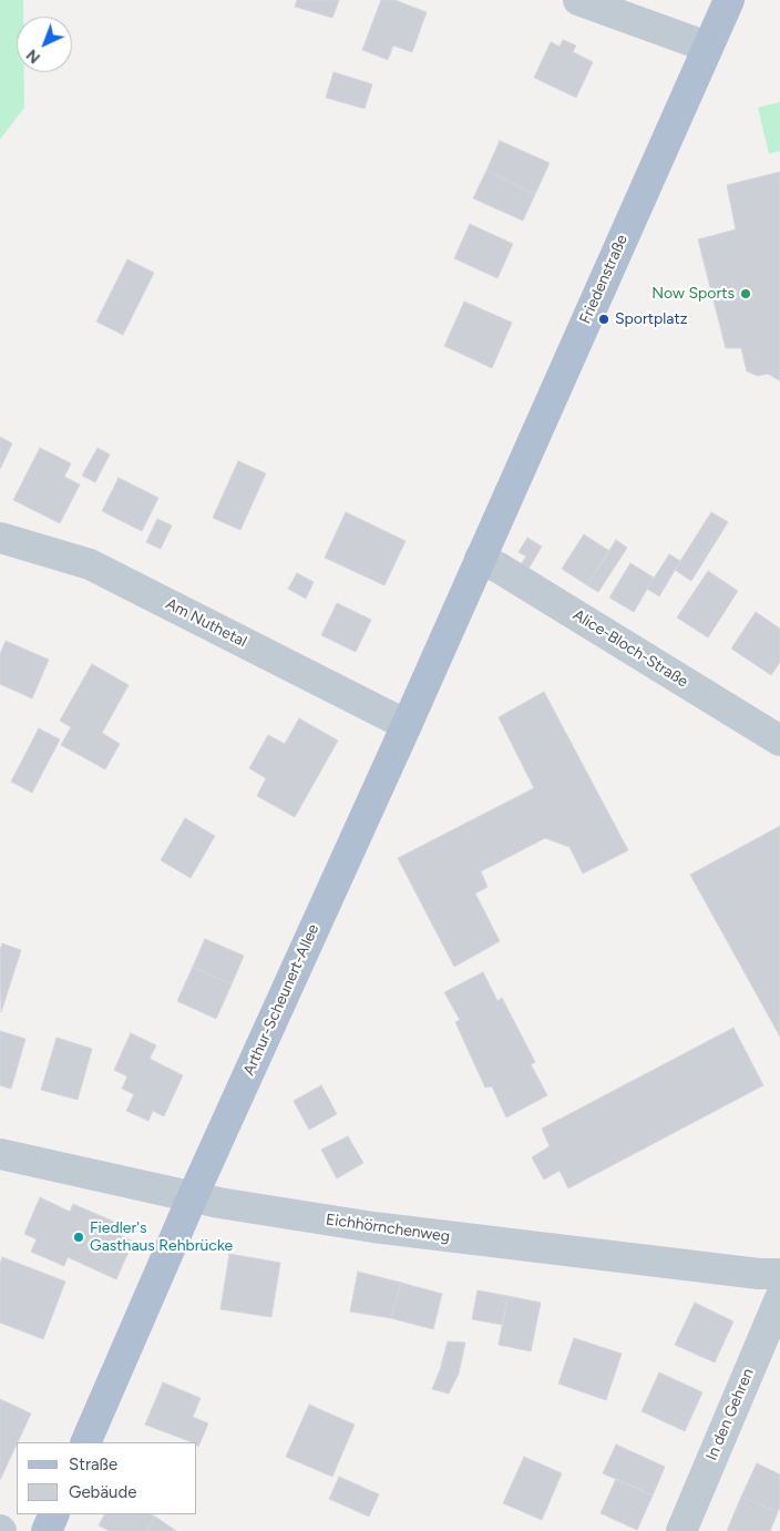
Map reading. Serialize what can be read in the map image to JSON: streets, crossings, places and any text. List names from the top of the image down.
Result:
{
  "streets": {
    "main road": ["Friedenstraße", "Arthur-Scheunert-Allee"],
    "street": [
      "Am Nuthetal",
      "Alice-Bloch-Straße",
      "Eichhörnchenweg",
      "In den Gehren"
    ]
  },
  "crossings": [
    ["Friedenstraße", "Alice-Bloch-Straße"],
    ["Friedenstraße", "Arthur-Scheunert-Allee"],
    ["Am Nuthetal", "Arthur-Scheunert-Allee"],
    ["Alice-Bloch-Straße", "Arthur-Scheunert-Allee"],
    ["Arthur-Scheunert-Allee", "Eichhörnchenweg"]
  ],
  "places": ["Now Sports", "Sportplatz", "Fiedler's Gasthaus Rehbrücke"],
  "legend": ["Straße", "Gebäude"],
  "north": "bottom left"
}
